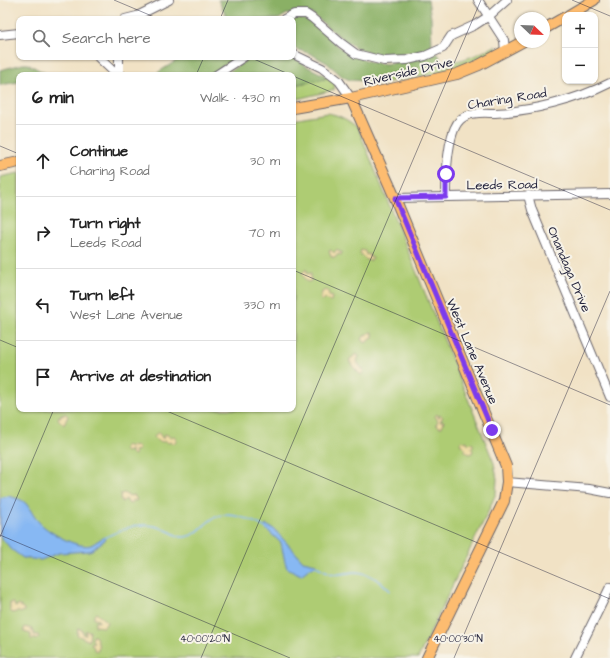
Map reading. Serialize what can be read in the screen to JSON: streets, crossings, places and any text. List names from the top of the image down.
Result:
{
  "streets": {
    "main road": ["Riverside Drive", "West Lane Avenue"],
    "street": ["Charing Road", "Leeds Road", "Onandaga Drive"]
  },
  "crossings": [
    ["Riverside Drive", "West Lane Avenue"],
    ["Charing Road", "Leeds Road"],
    ["Leeds Road", "Onandaga Drive"],
    ["Leeds Road", "West Lane Avenue"]
  ],
  "north": "bottom right",
  "page": {
    "map_buttons": ["+", "−"],
    "search": "Search here",
    "heading": ["6 min", "Walk · 430 m"],
    "list": [
      ["Continue", "Charing Road", "30 m"],
      ["Turn right", "Leeds Road", "70 m"],
      ["Turn left", "West Lane Avenue", "330 m"],
      "Arrive at destination"
    ]
  },
  "coordinates": ["40°00'20\"N", "40°00'30\"N"]
}
